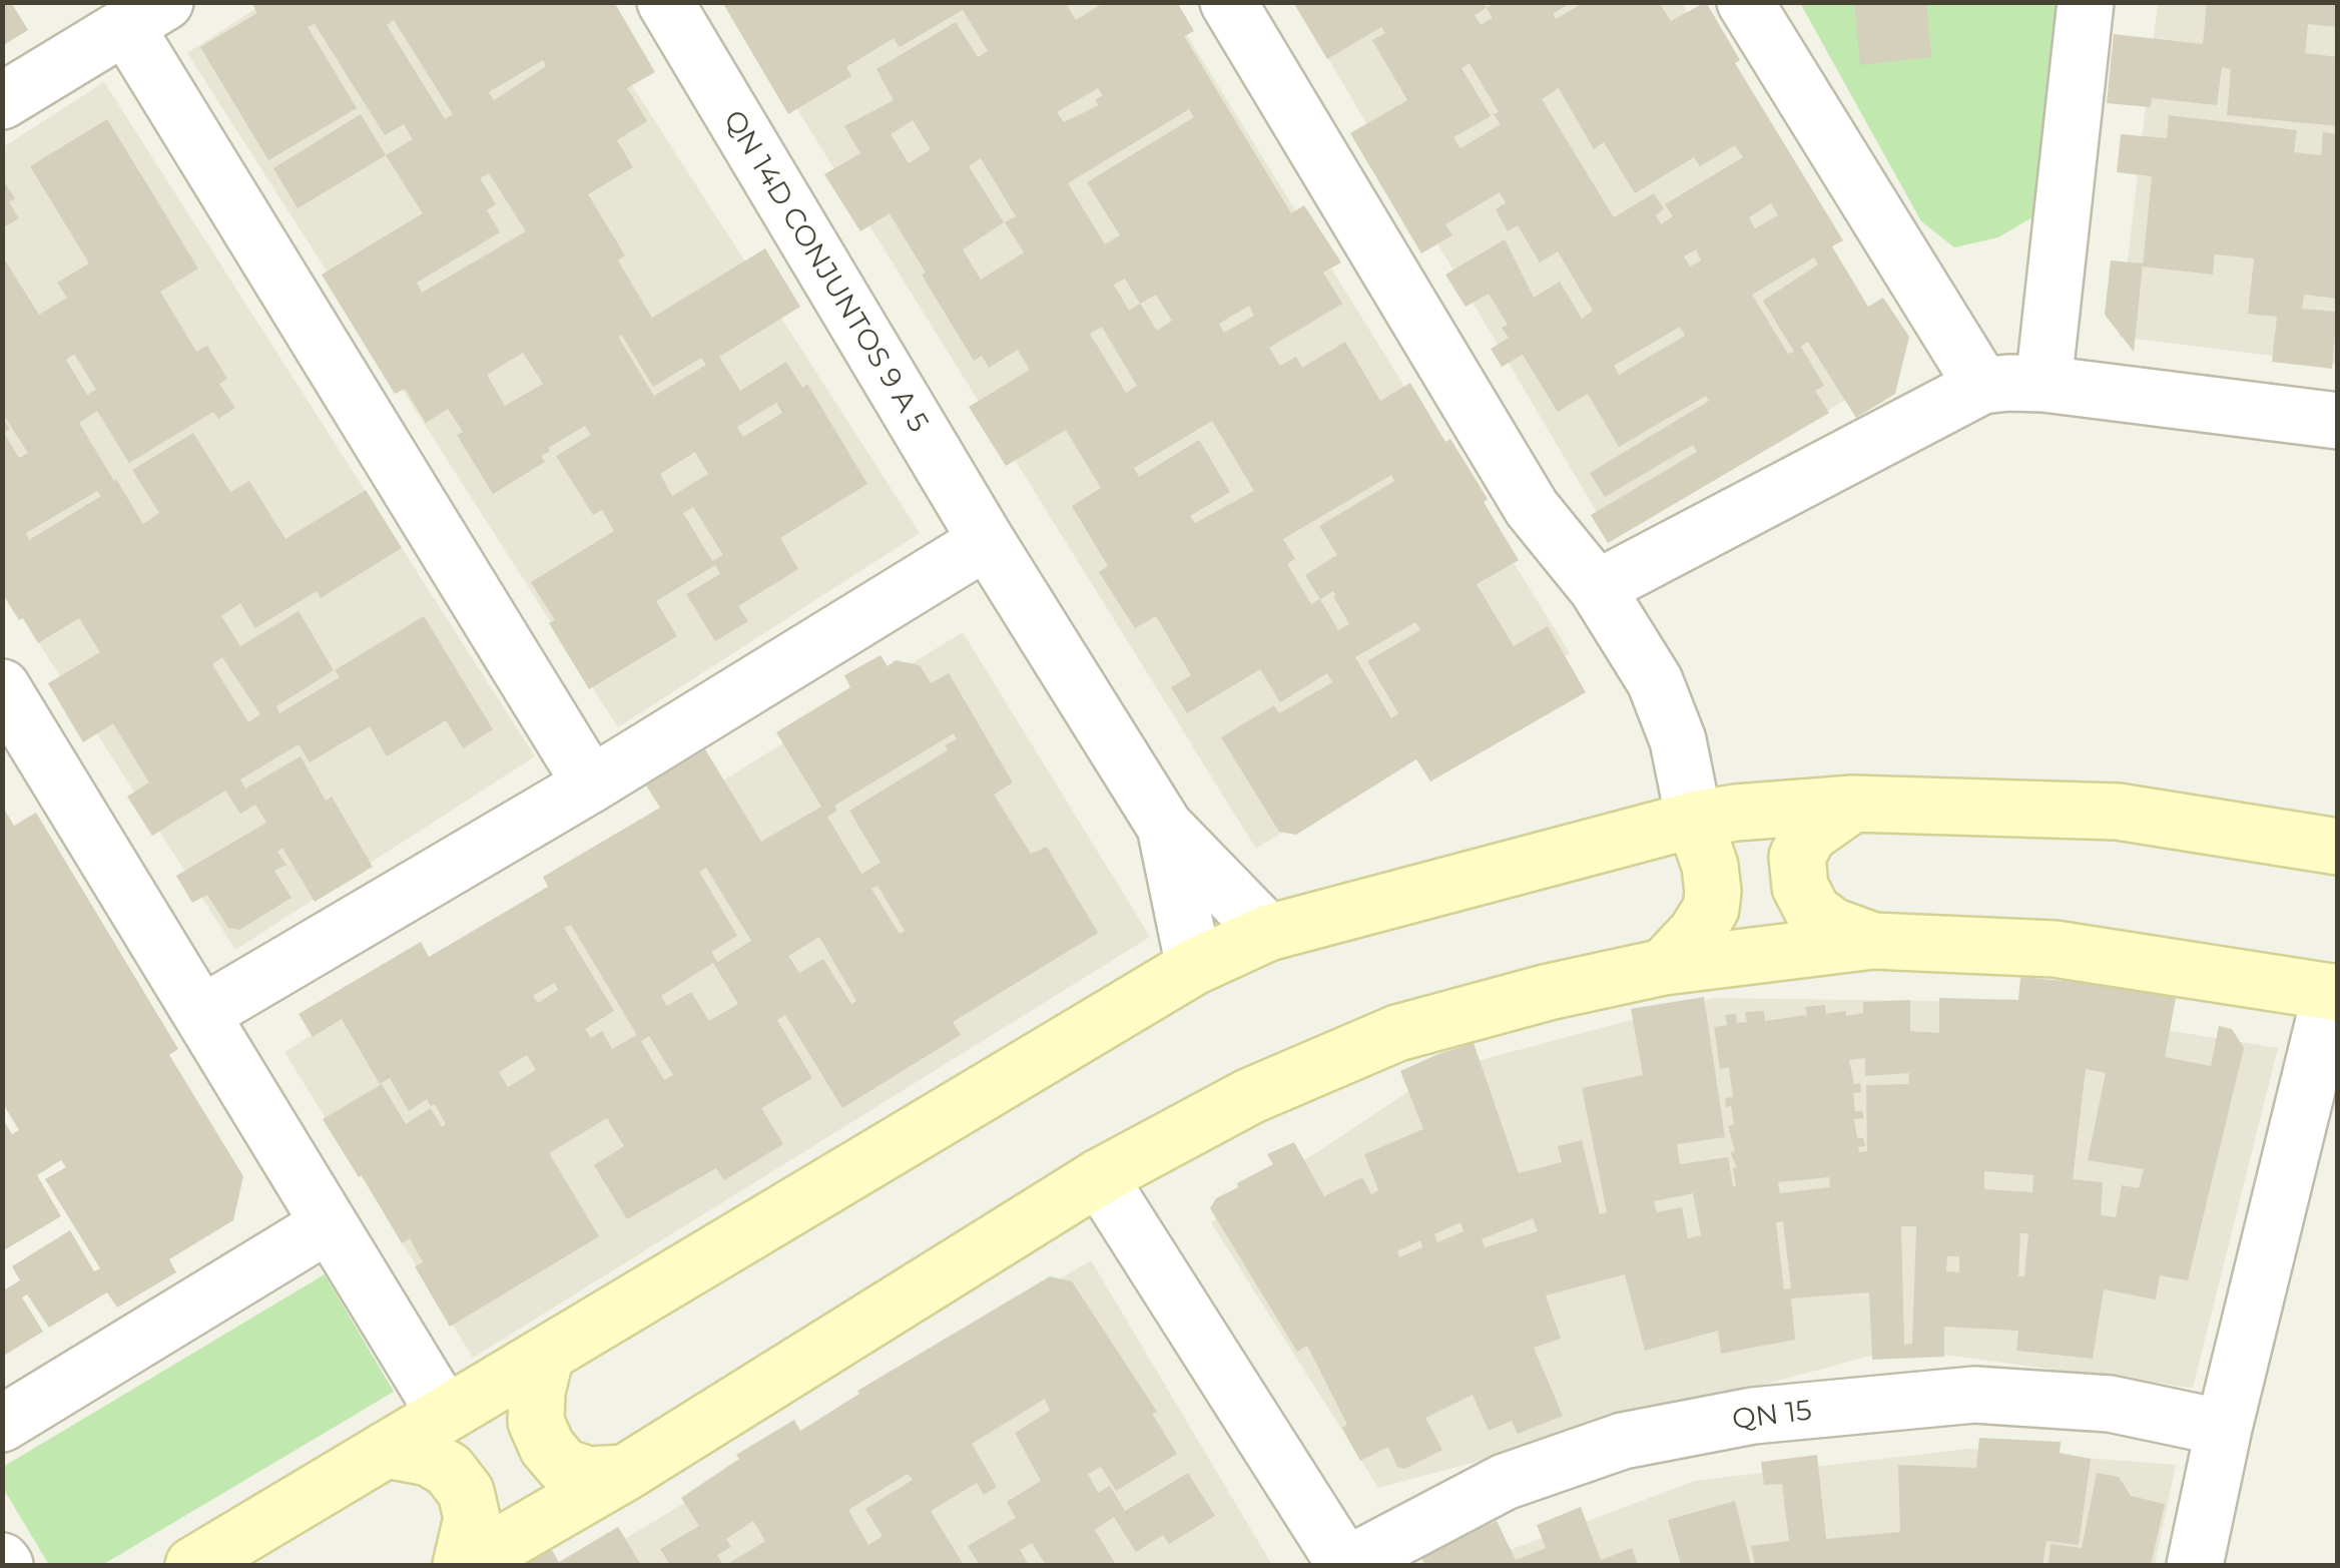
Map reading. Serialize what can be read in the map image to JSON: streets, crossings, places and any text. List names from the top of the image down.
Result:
{
  "streets": {
    "street": ["QN 14D CONJUNTOS 9 A 5", "QN 15"]
  }
}
